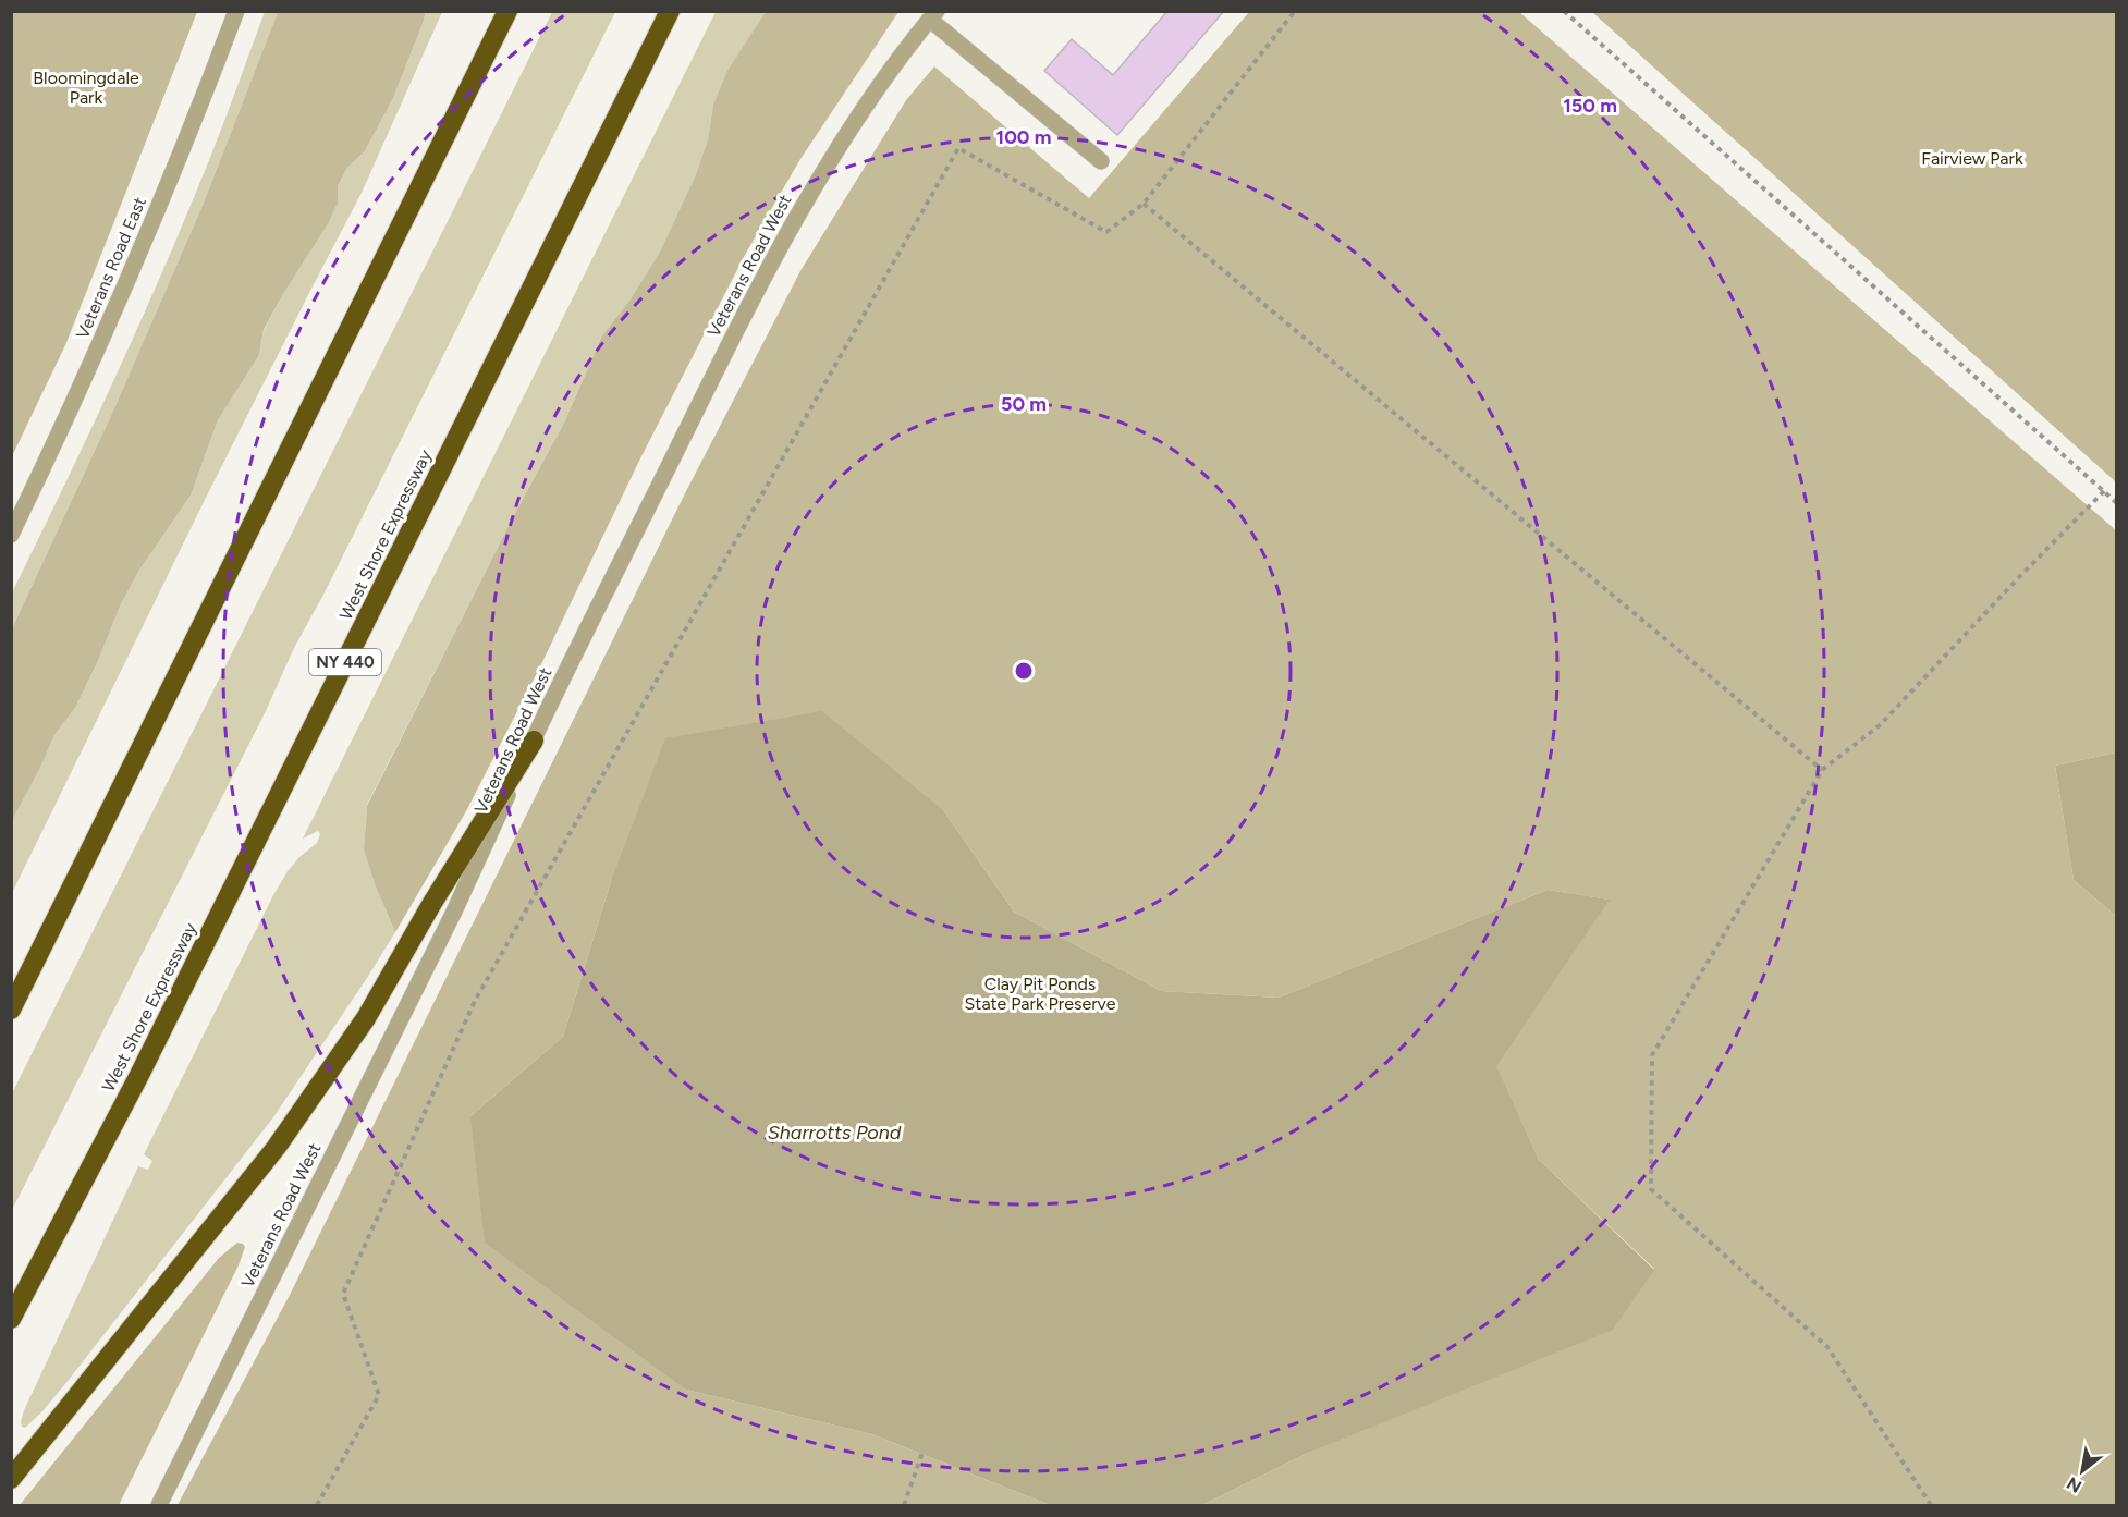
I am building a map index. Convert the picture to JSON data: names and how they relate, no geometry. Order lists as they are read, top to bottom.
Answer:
{
  "streets": {
    "highway": ["West Shore Expressway", "NY 440"],
    "street": ["Veterans Road West", "Veterans Road East"]
  },
  "water": ["Sharrotts Pond"],
  "parks": ["Bloomingdale Park", "Fairview Park", "Clay Pit Ponds State Park Preserve"],
  "north": "bottom left",
  "rings": ["150 m", "100 m", "50 m"]
}
